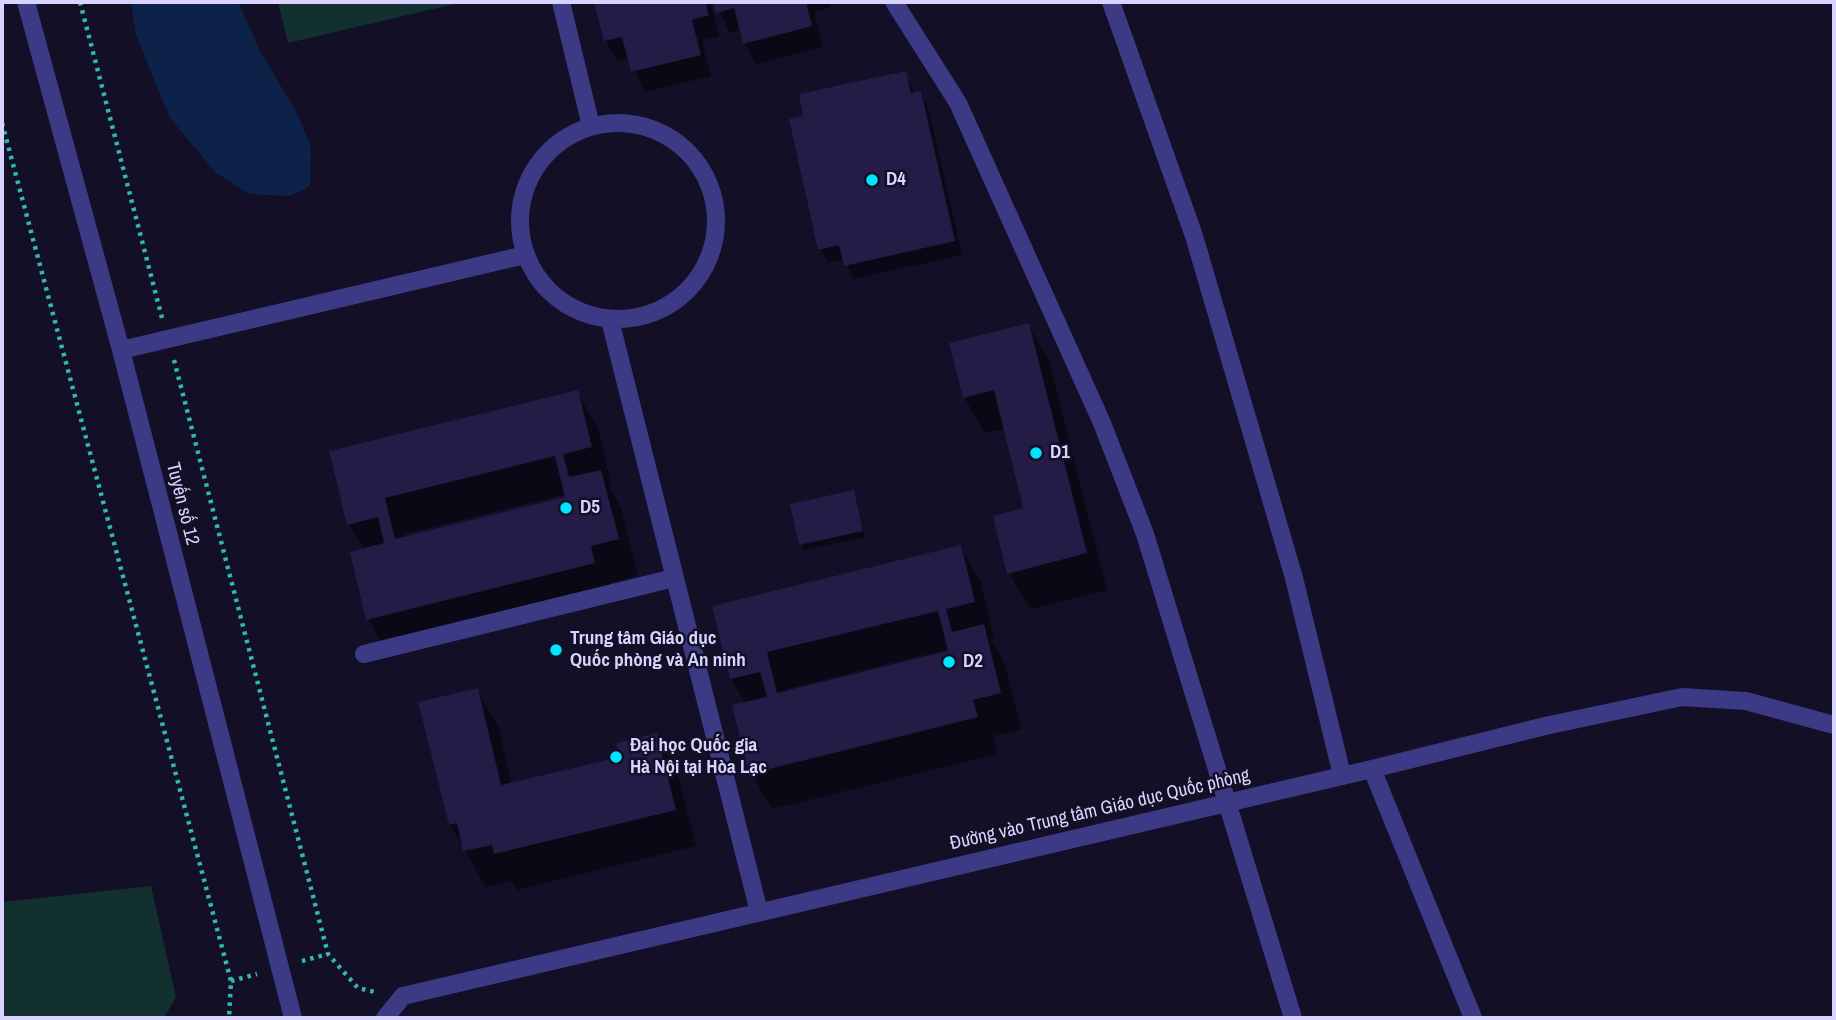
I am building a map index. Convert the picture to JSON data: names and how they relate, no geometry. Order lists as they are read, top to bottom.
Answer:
{
  "streets": {
    "street": ["Tuyến số 12", "Đường vào Trung tâm Giáo dục Quốc phòng"]
  },
  "places": [
    "D4",
    "D1",
    "D5",
    "Trung tâm Giáo dục Quốc phòng và An ninh",
    "D2",
    "Đại học Quốc gia Hà Nội tại Hòa Lạc"
  ]
}
